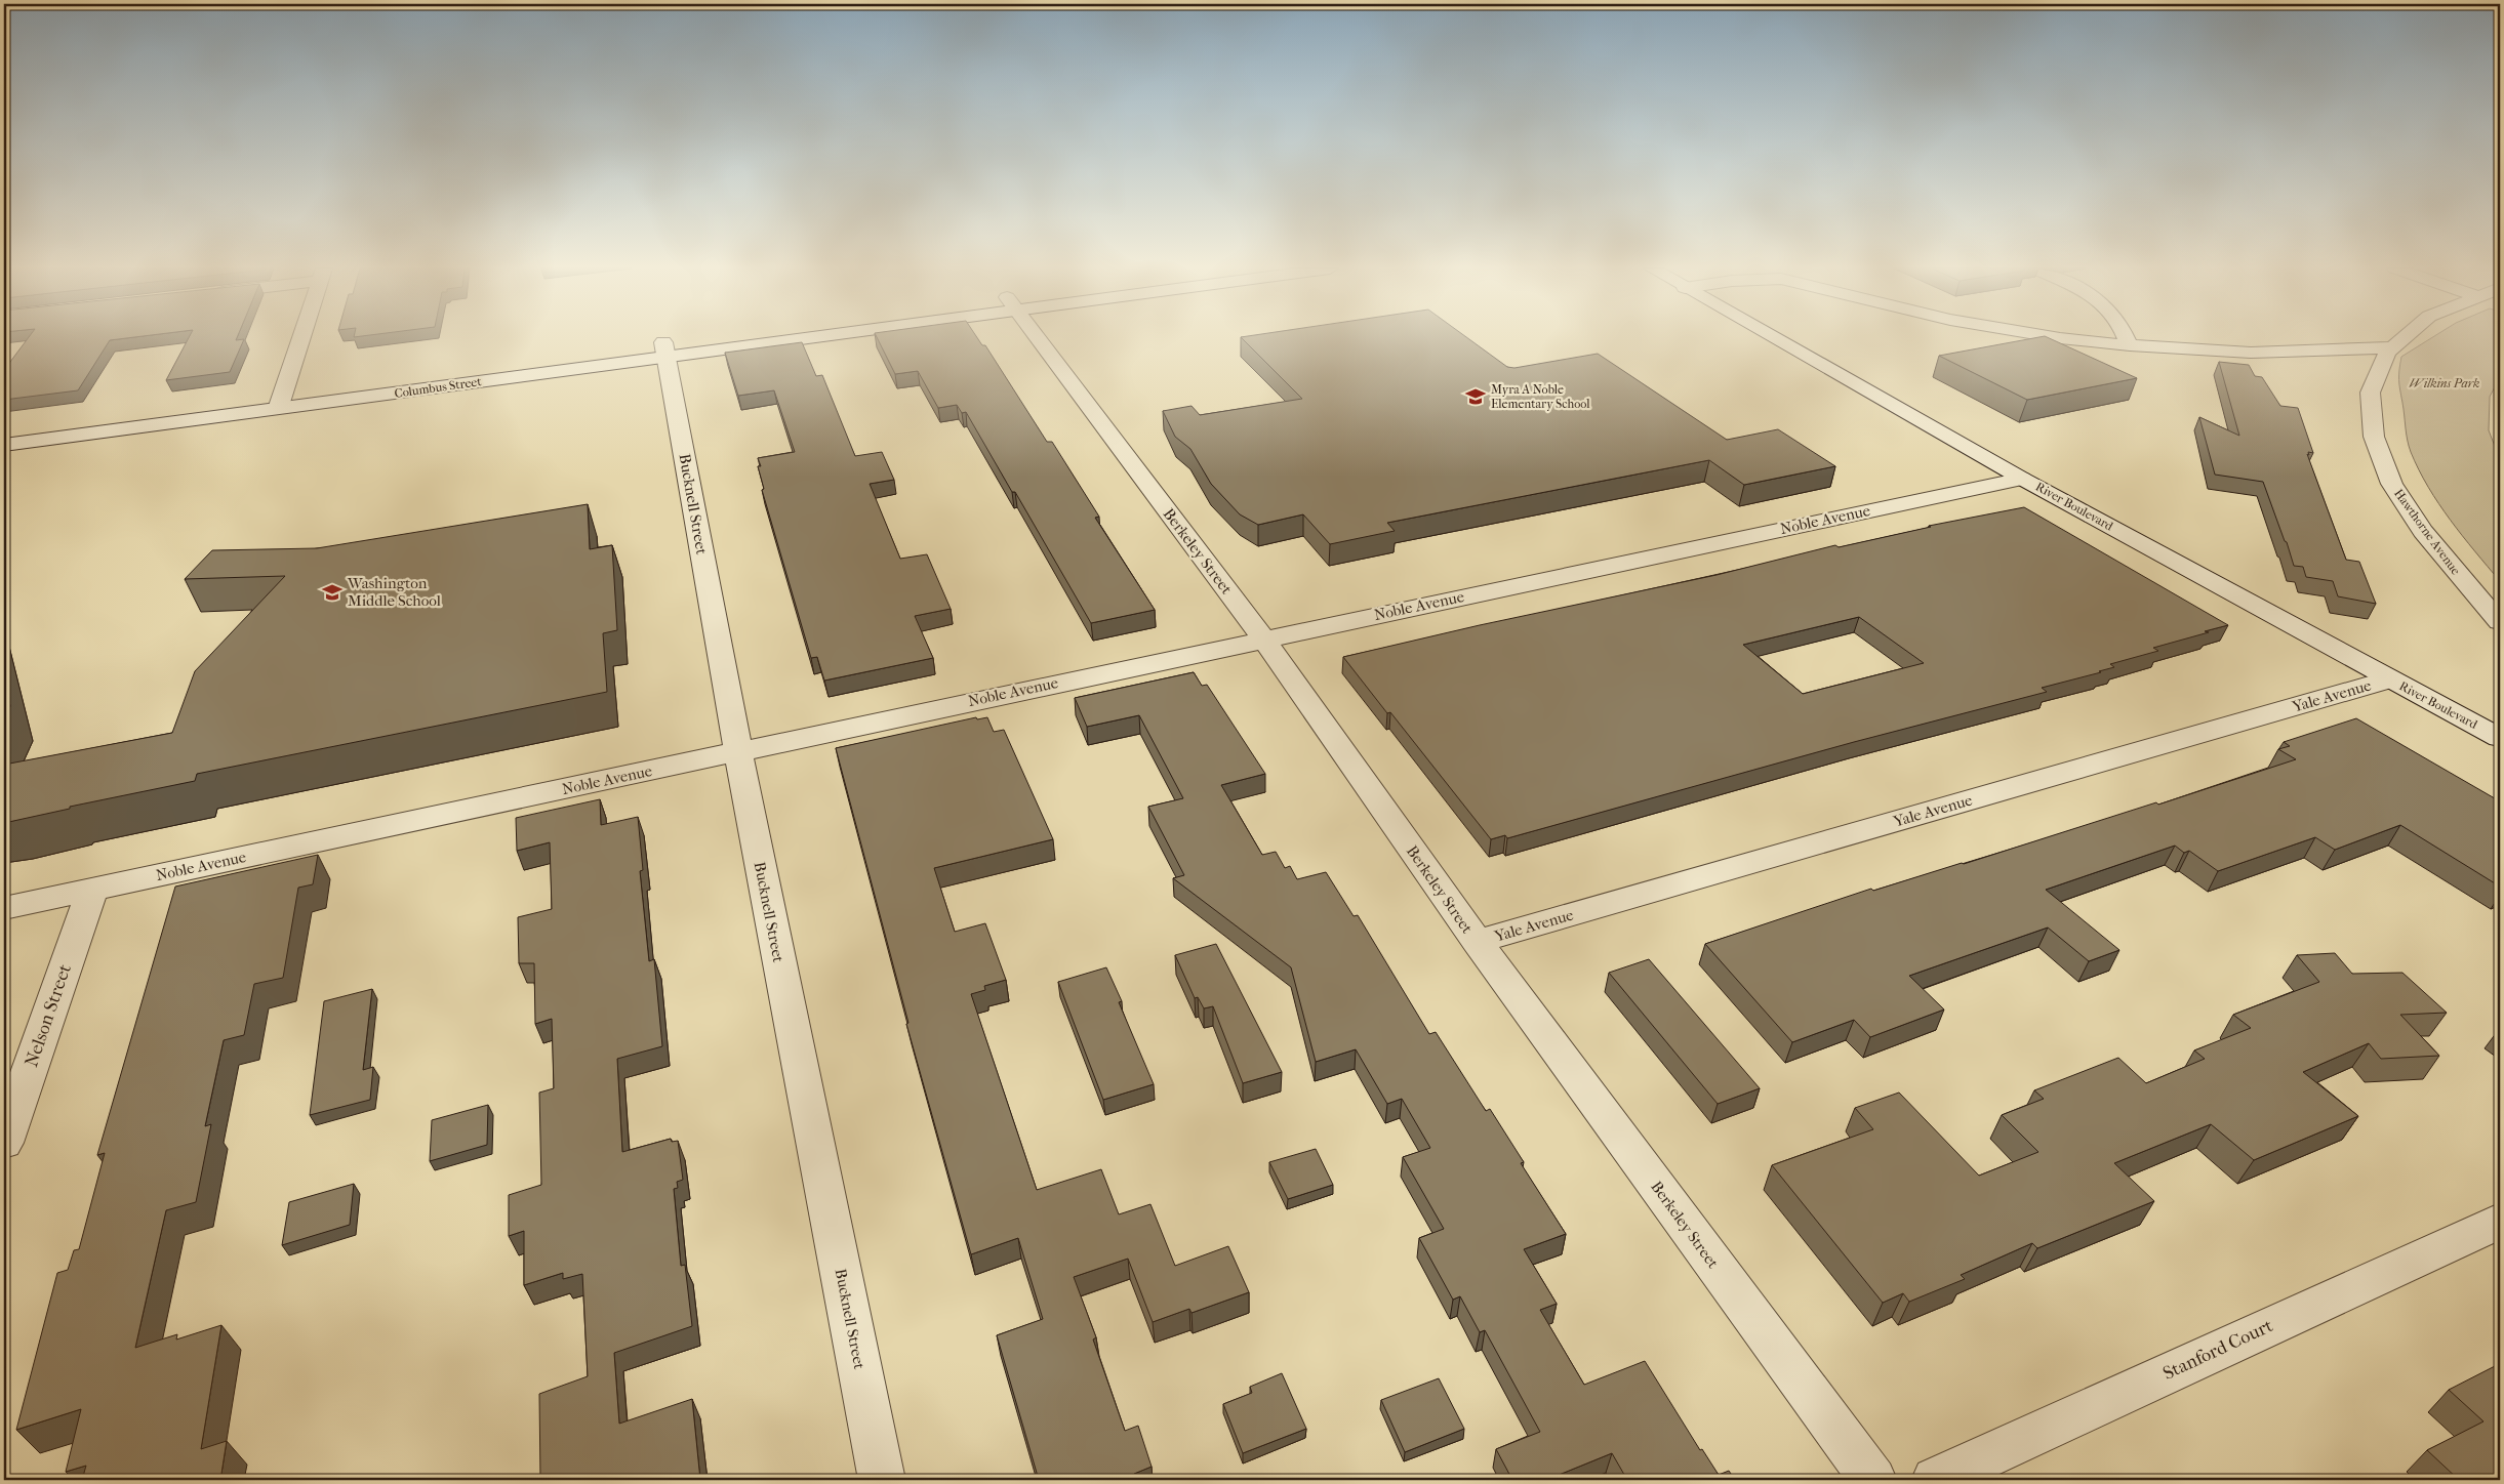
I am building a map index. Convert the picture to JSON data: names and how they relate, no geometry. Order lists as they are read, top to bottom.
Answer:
{
  "streets": {
    "street": [
      "Columbus Street",
      "Bucknell Street",
      "River Boulevard",
      "Noble Avenue",
      "Hawthorne Avenue",
      "Berkeley Street",
      "Yale Avenue",
      "Nelson Street",
      "Stanford Court"
    ]
  },
  "crossings": [
    ["Columbus Street", "Bucknell Street"],
    ["Bucknell Street", "Noble Avenue"],
    ["River Boulevard", "Noble Avenue"],
    ["River Boulevard", "Yale Avenue"],
    ["Noble Avenue", "Berkeley Street"],
    ["Noble Avenue", "Nelson Street"],
    ["Berkeley Street", "Yale Avenue"]
  ],
  "parks": ["Wilkins Park"],
  "places": {
    "school or university": ["Myra A Noble Elementary School", "Washington Middle School"]
  }
}
